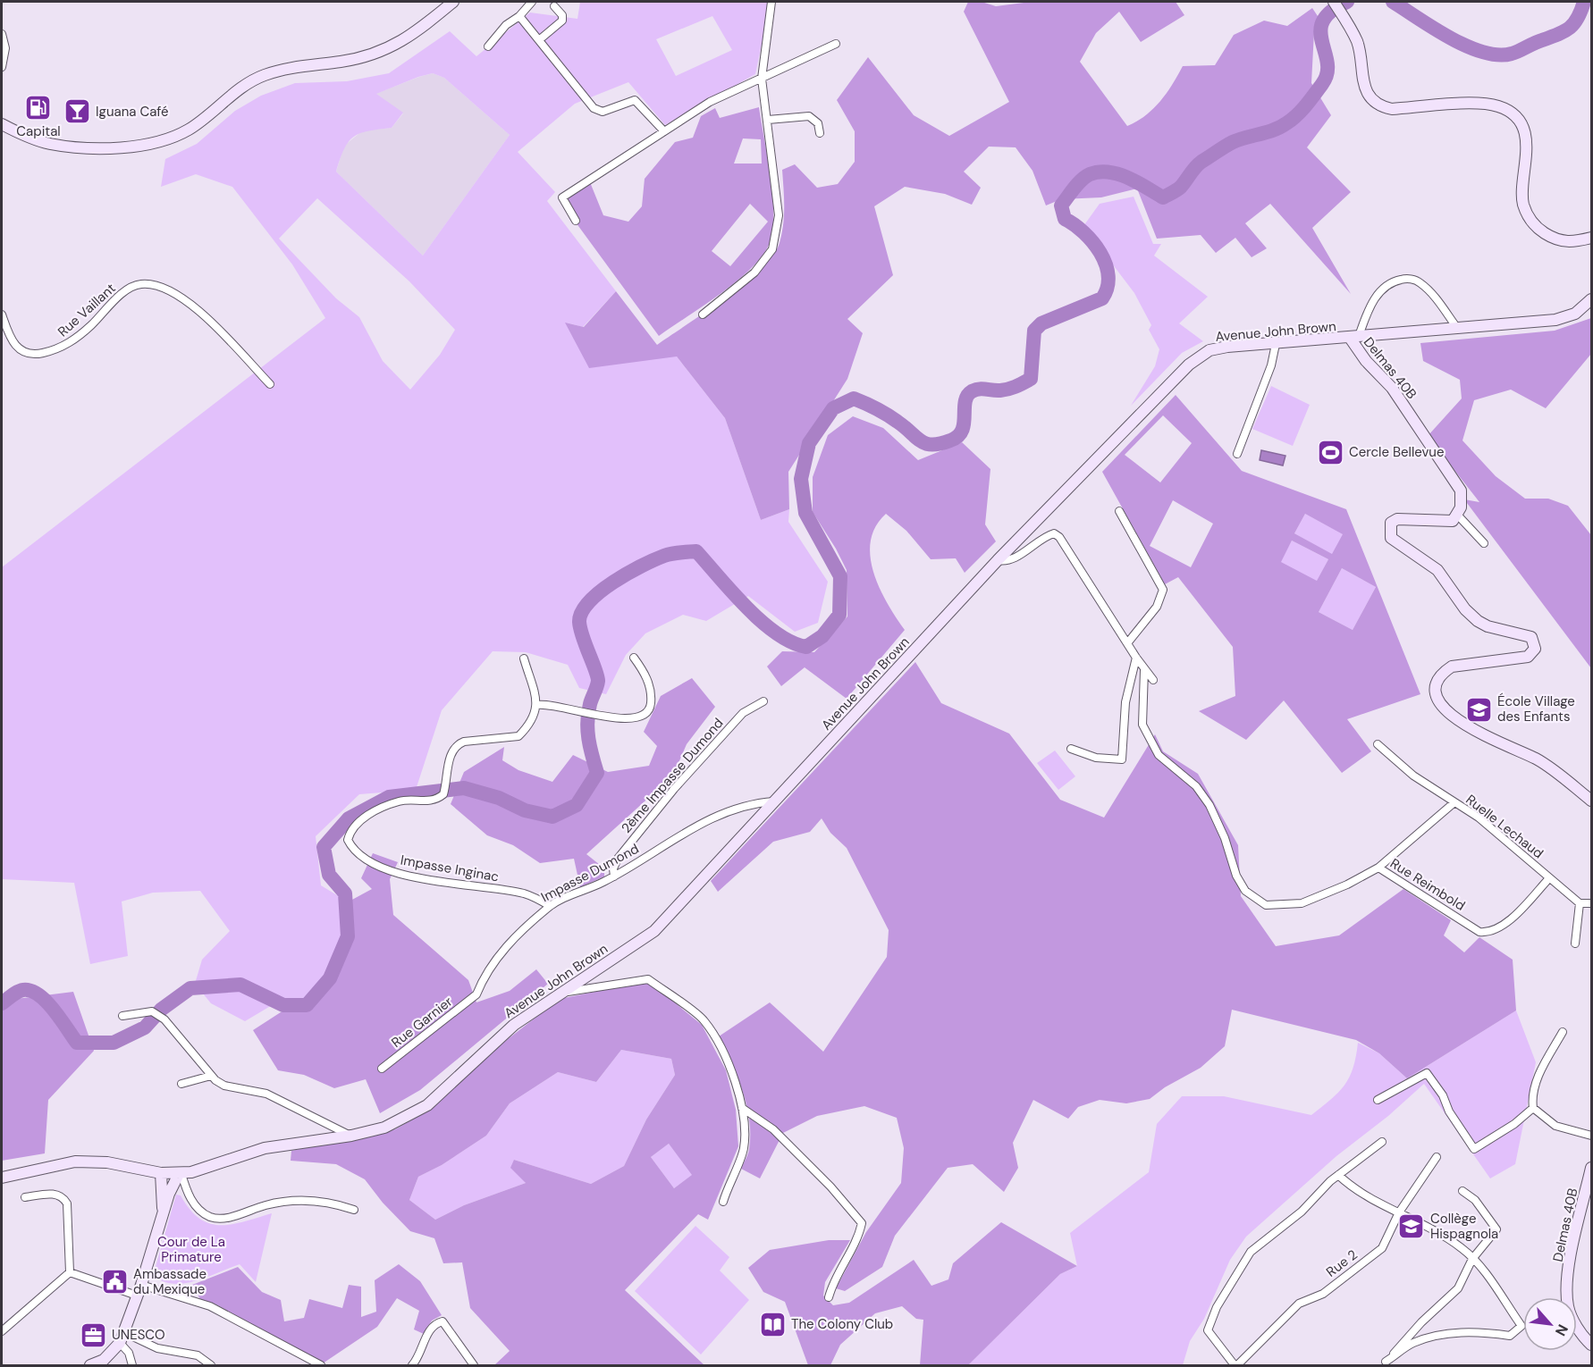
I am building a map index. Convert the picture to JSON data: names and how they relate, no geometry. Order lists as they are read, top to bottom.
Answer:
{
  "streets": {
    "street": [
      "Rue Vaillant",
      "Avenue John Brown",
      "Delmas 40B",
      "2ème Impasse Dumond",
      "Ruelle Lechaud",
      "Impasse Inginac",
      "Impasse Dumond",
      "Rue Reimbold",
      "Rue Garnier",
      "Rue 2"
    ]
  },
  "crossings": [
    ["Avenue John Brown", "Delmas 40B"],
    ["Avenue John Brown", "Impasse Dumond"],
    ["2ème Impasse Dumond", "Impasse Dumond"],
    ["Ruelle Lechaud", "Rue Reimbold"],
    ["Impasse Inginac", "Impasse Dumond"],
    ["Impasse Dumond", "Rue Garnier"]
  ],
  "parks": ["Cour de La Primature"],
  "places": {
    "fuel station": ["Capital"],
    "bar": ["Iguana Café"],
    "sports": ["Cercle Bellevue"],
    "school or university": ["École Village des Enfants", "Collège Hispagnola"],
    "public building": ["Ambassade du Mexique"],
    "library": ["The Colony Club"],
    "office": ["UNESCO"]
  },
  "north": "bottom right"
}
